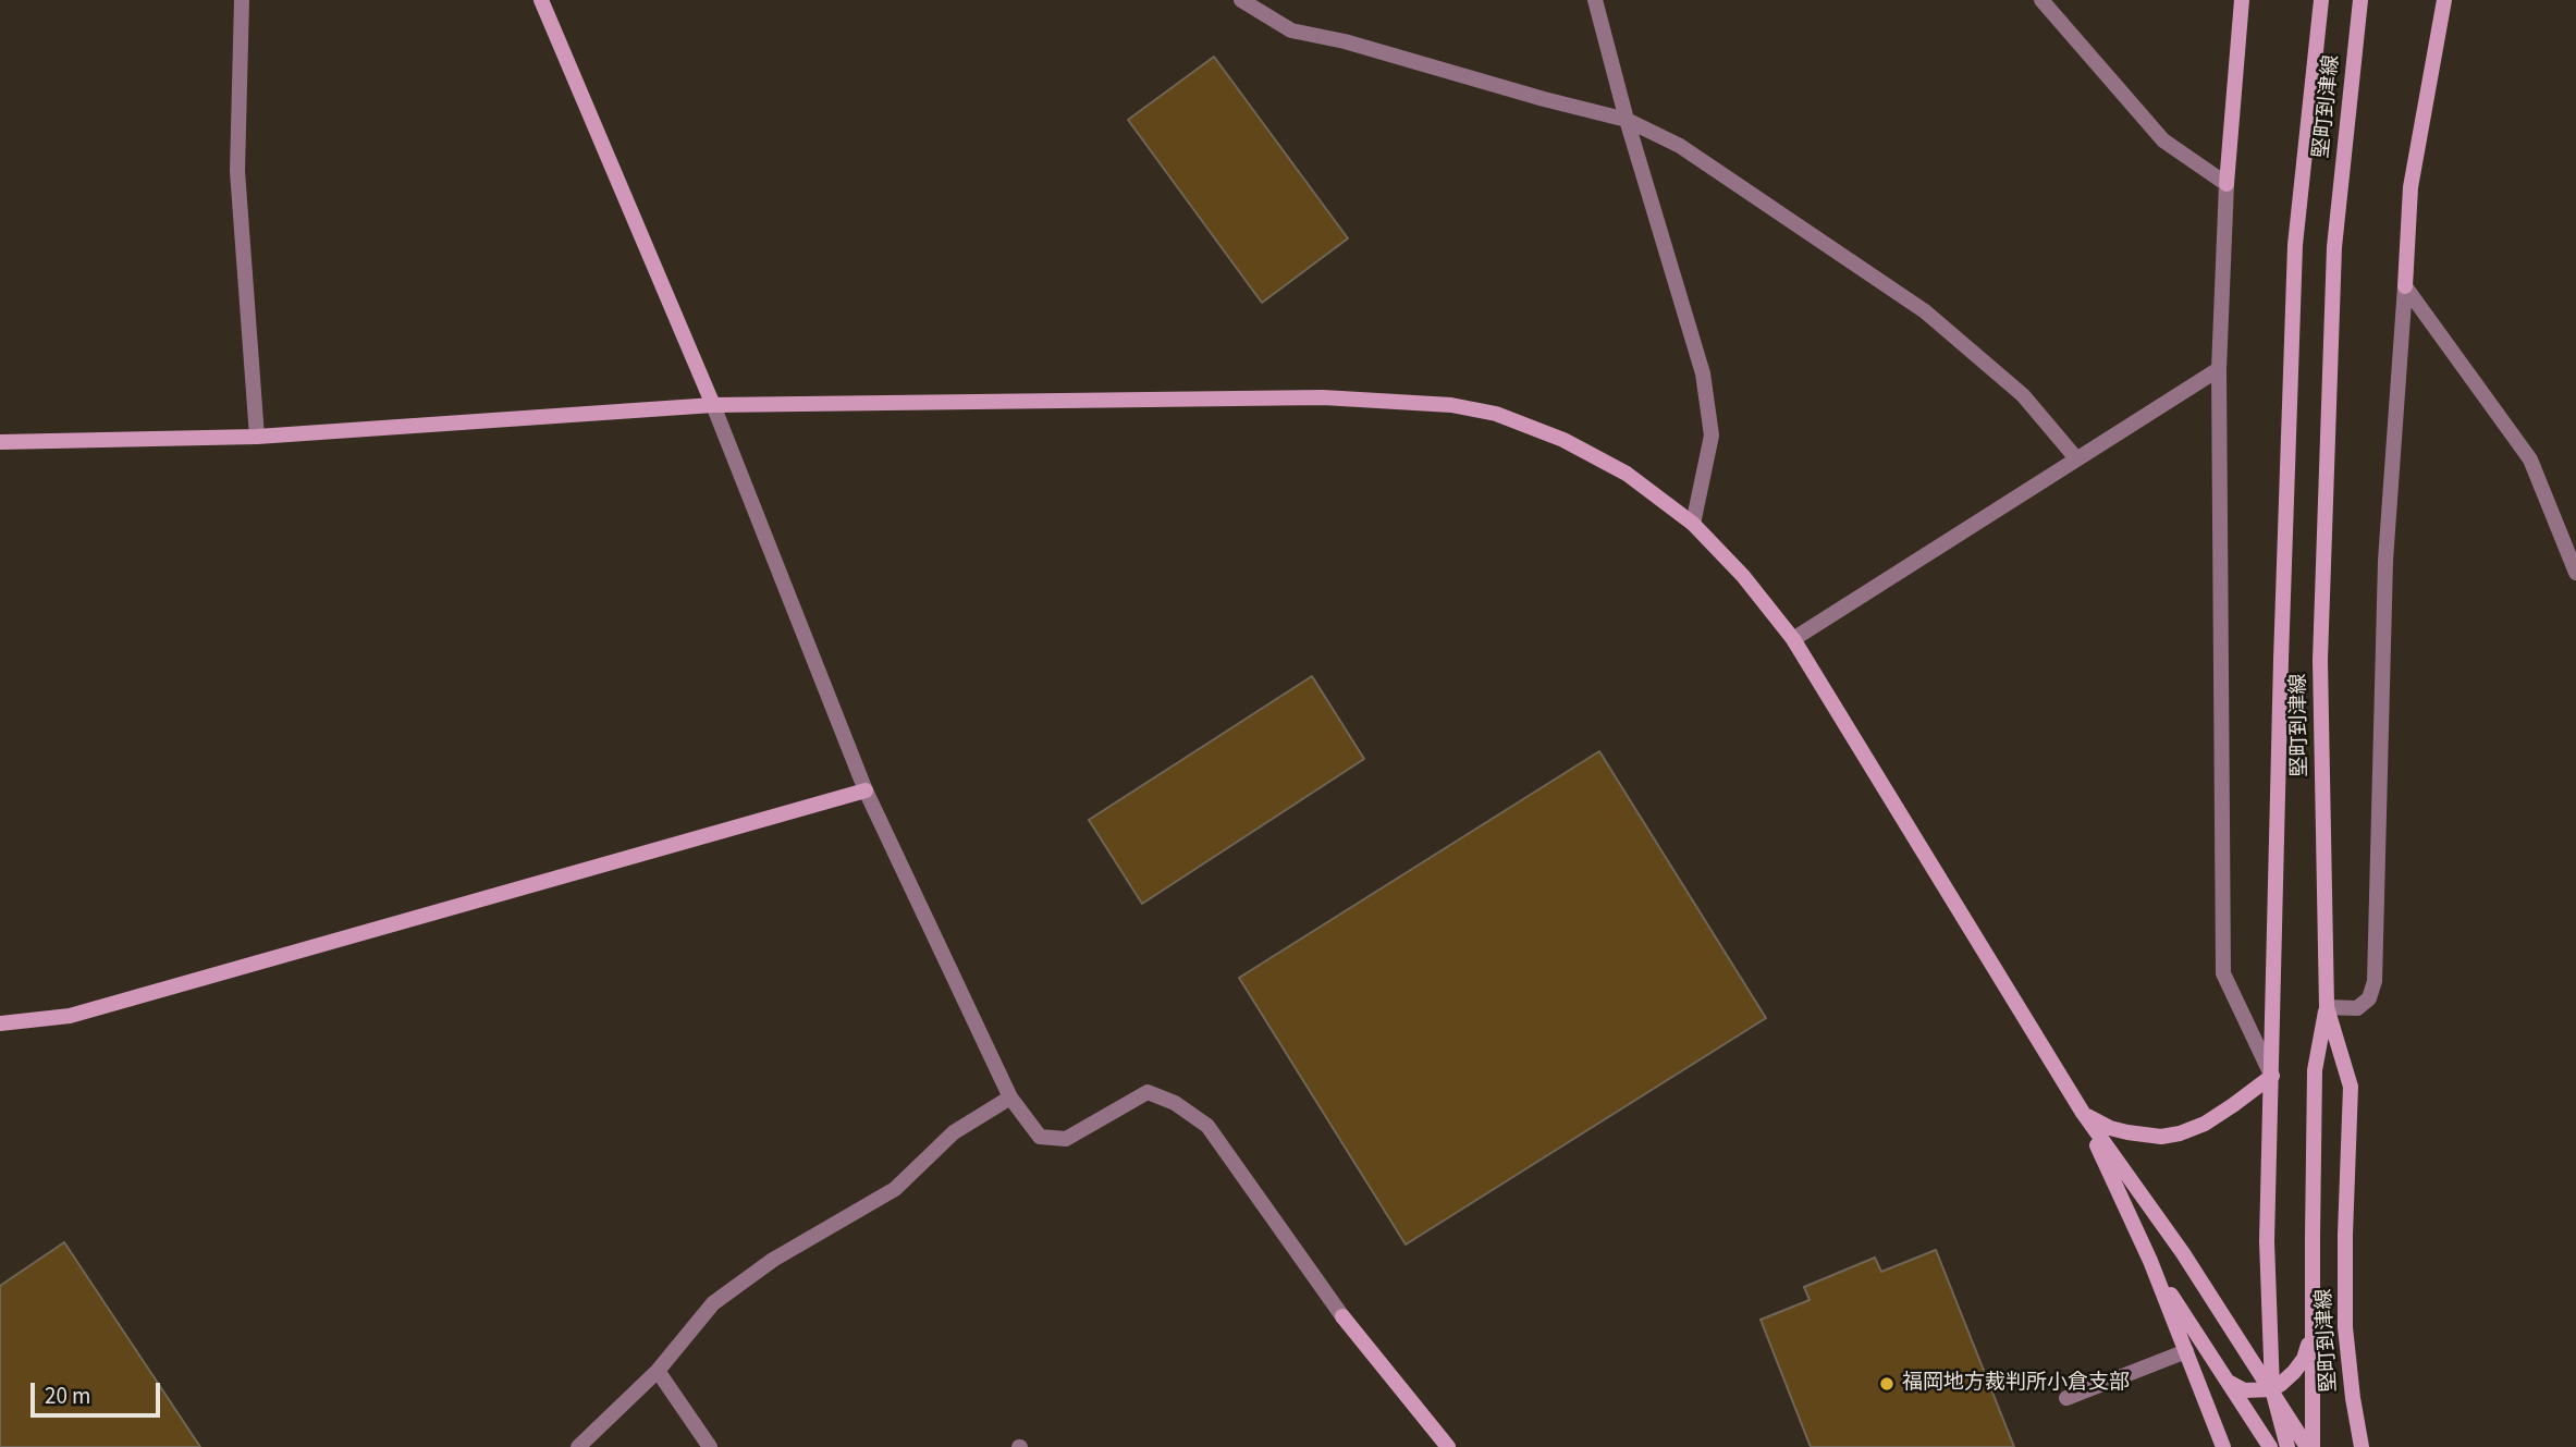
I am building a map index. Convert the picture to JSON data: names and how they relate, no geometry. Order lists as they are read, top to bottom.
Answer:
{
  "streets": {
    "street": ["堅町到津線"]
  },
  "places": ["福岡地方裁判所小倉支部"],
  "scale_bar": "20 m"
}
